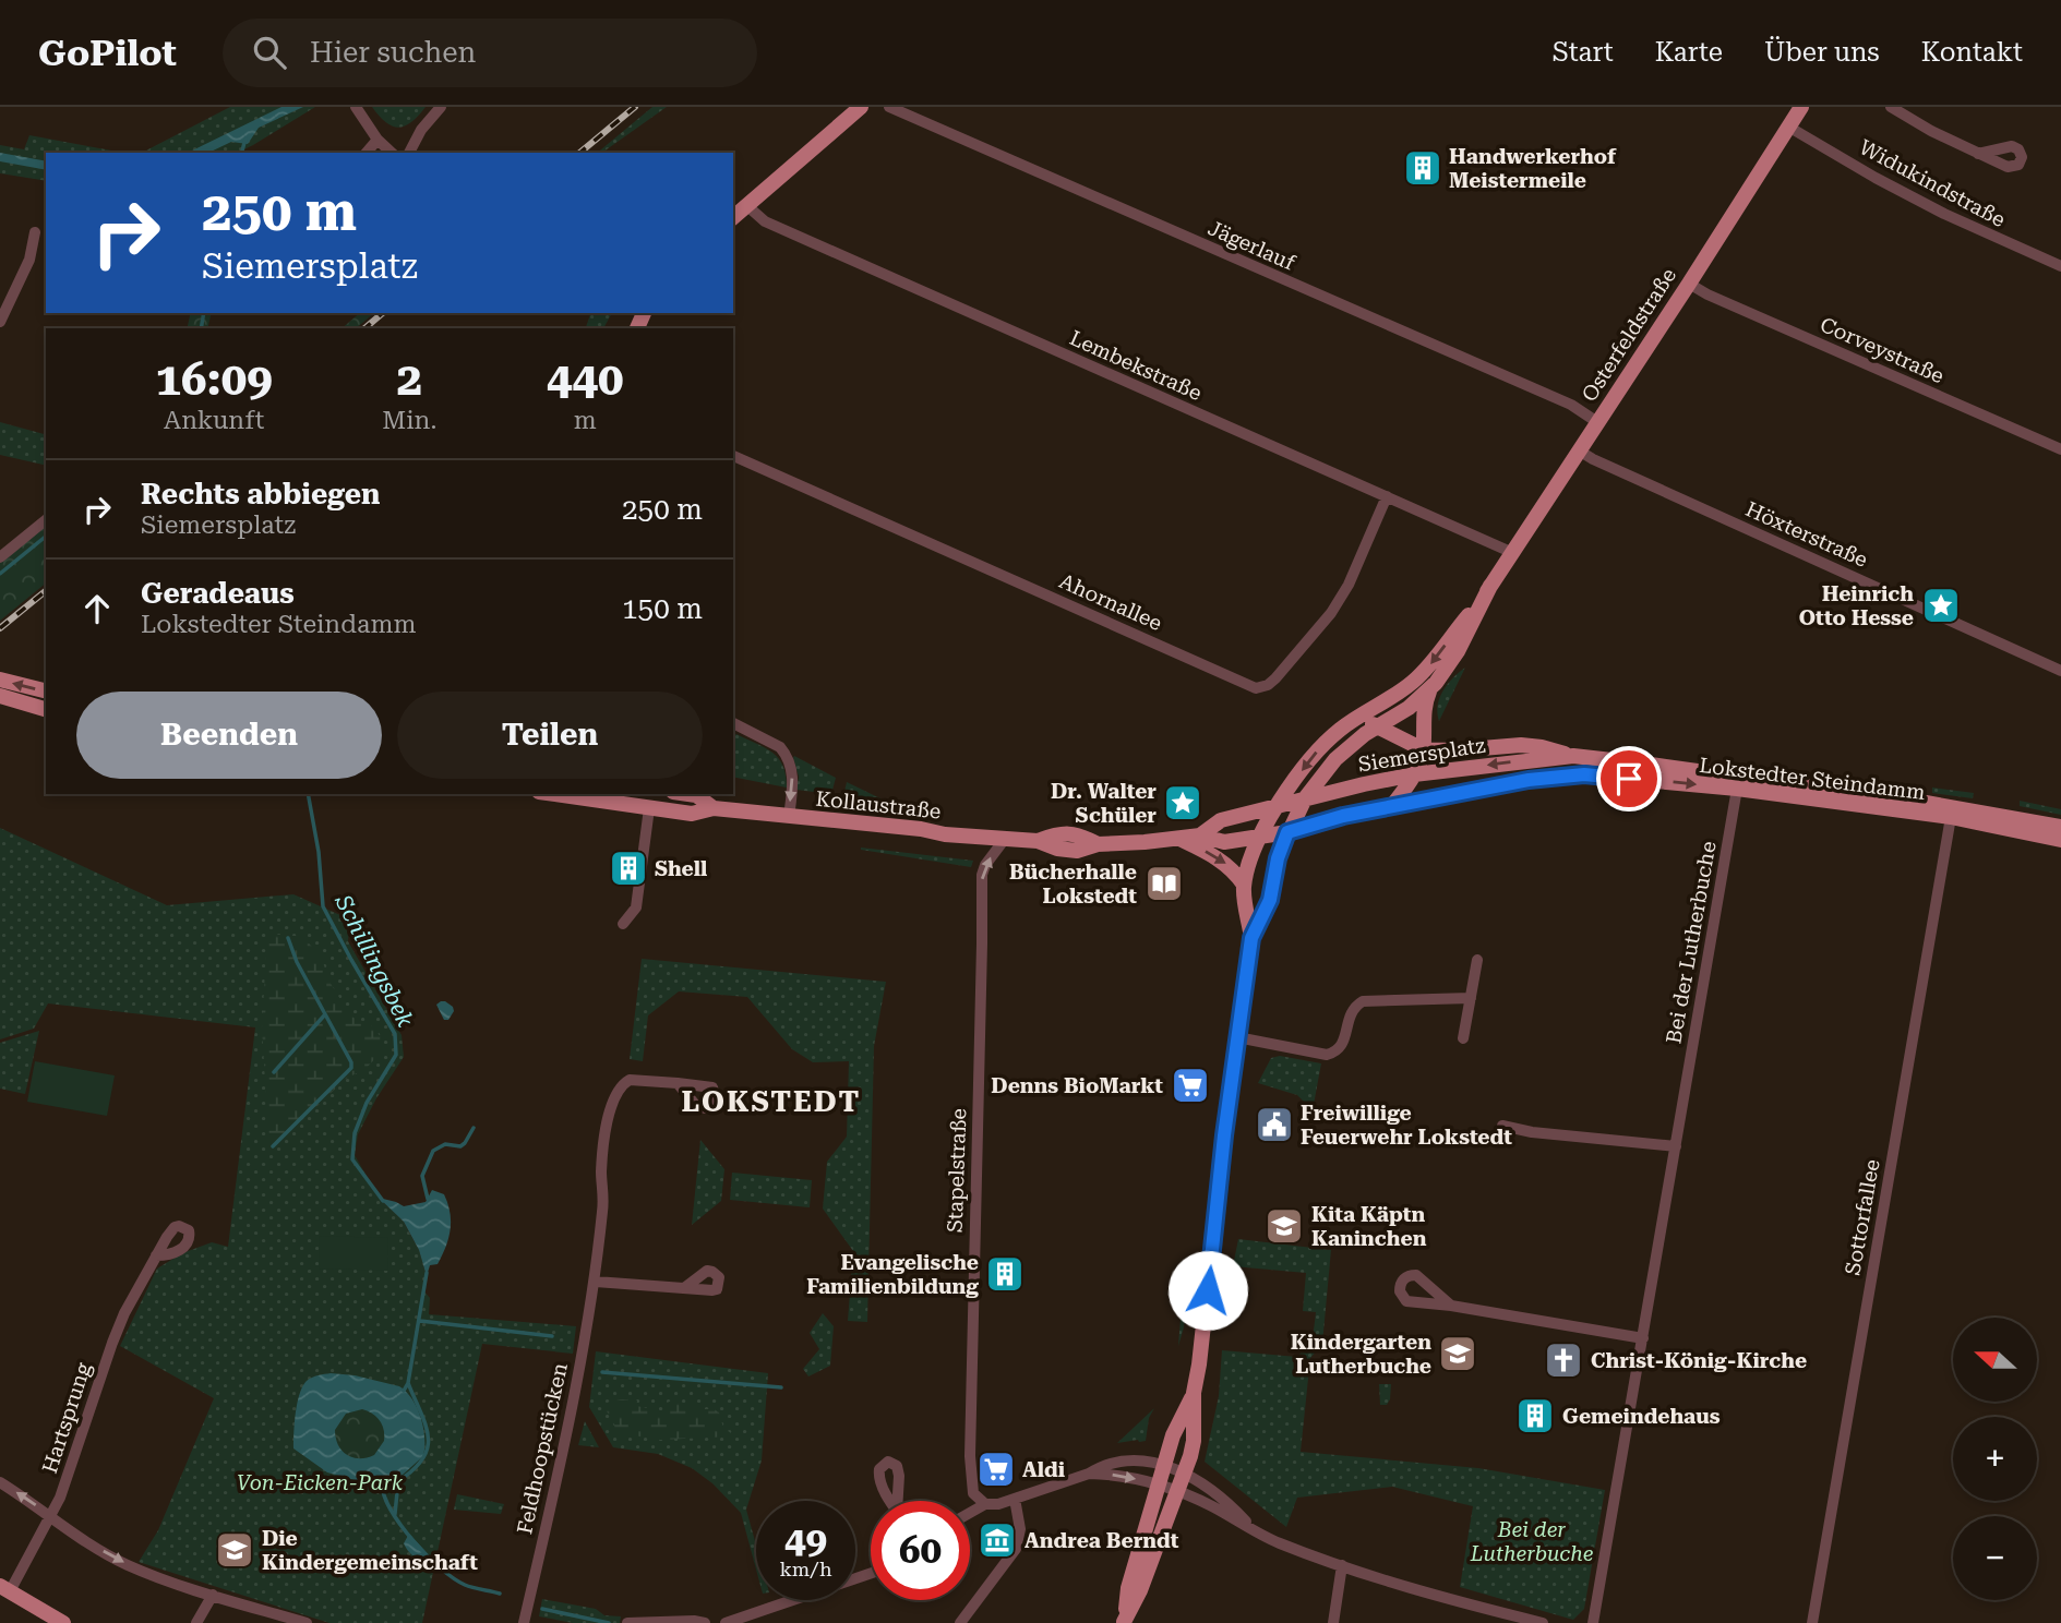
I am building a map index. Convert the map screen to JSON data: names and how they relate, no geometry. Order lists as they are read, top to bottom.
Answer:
{
  "streets": {
    "main road": [
      "Osterfeldstraße",
      "Siemersplatz",
      "Lokstedter Steindamm",
      "Kollaustraße"
    ],
    "street": [
      "Widukindstraße",
      "Jägerlauf",
      "Corveystraße",
      "Lembekstraße",
      "Höxterstraße",
      "Ahornallee",
      "Bei der Lutherbuche",
      "Stapelstraße",
      "Sottorfallee",
      "Hartsprung",
      "Feldhoopstücken"
    ]
  },
  "crossings": [
    ["Widukindstraße", "Osterfeldstraße"],
    ["Jägerlauf", "Osterfeldstraße"],
    ["Osterfeldstraße", "Corveystraße"],
    ["Osterfeldstraße", "Lembekstraße"],
    ["Osterfeldstraße", "Höxterstraße"],
    ["Osterfeldstraße", "Siemersplatz"],
    ["Osterfeldstraße", "Kollaustraße"],
    ["Lembekstraße", "Ahornallee"],
    ["Siemersplatz", "Lokstedter Steindamm"],
    ["Siemersplatz", "Kollaustraße"],
    ["Lokstedter Steindamm", "Bei der Lutherbuche"],
    ["Lokstedter Steindamm", "Sottorfallee"],
    ["Kollaustraße", "Stapelstraße"]
  ],
  "one_way": ["Stapelstraße"],
  "districts": ["LOKSTEDT"],
  "water": ["Schillingsbek"],
  "parks": ["Von-Eicken-Park", "Bei der Lutherbuche"],
  "places": {
    "building": [
      "Handwerkerhof Meistermeile",
      "Shell",
      "Evangelische Familienbildung",
      "Gemeindehaus"
    ],
    "place": ["Heinrich Otto Hesse", "Dr. Walter Schüler"],
    "library": ["Bücherhalle Lokstedt"],
    "supermarket": ["Denns BioMarkt", "Aldi"],
    "public building": ["Freiwillige Feuerwehr Lokstedt"],
    "school or university": ["Kita Käptn Kaninchen", "Kindergarten Lutherbuche", "Die Kindergemeinschaft"],
    "church": ["Christ-König-Kirche"],
    "museum": ["Andrea Berndt"]
  },
  "north": "left",
  "page": {
    "header": "GoPilot",
    "search": "Hier suchen",
    "nav": [
      "Start",
      "Karte",
      "Über uns",
      "Kontakt"
    ],
    "turn": ["250 m", "Siemersplatz"],
    "eta": [
      "16:09",
      "Ankunft",
      "2",
      "Min.",
      "440",
      "m"
    ],
    "list": [
      {
        "name": "Rechts abbiegen",
        "note": "Siemersplatz",
        "value": "250 m"
      },
      {
        "name": "Geradeaus",
        "note": "Lokstedter Steindamm",
        "value": "150 m"
      }
    ],
    "buttons": ["Beenden", "Teilen"],
    "map_buttons": ["+", "−"],
    "speed": "49 km/h",
    "limit": "60"
  }
}
